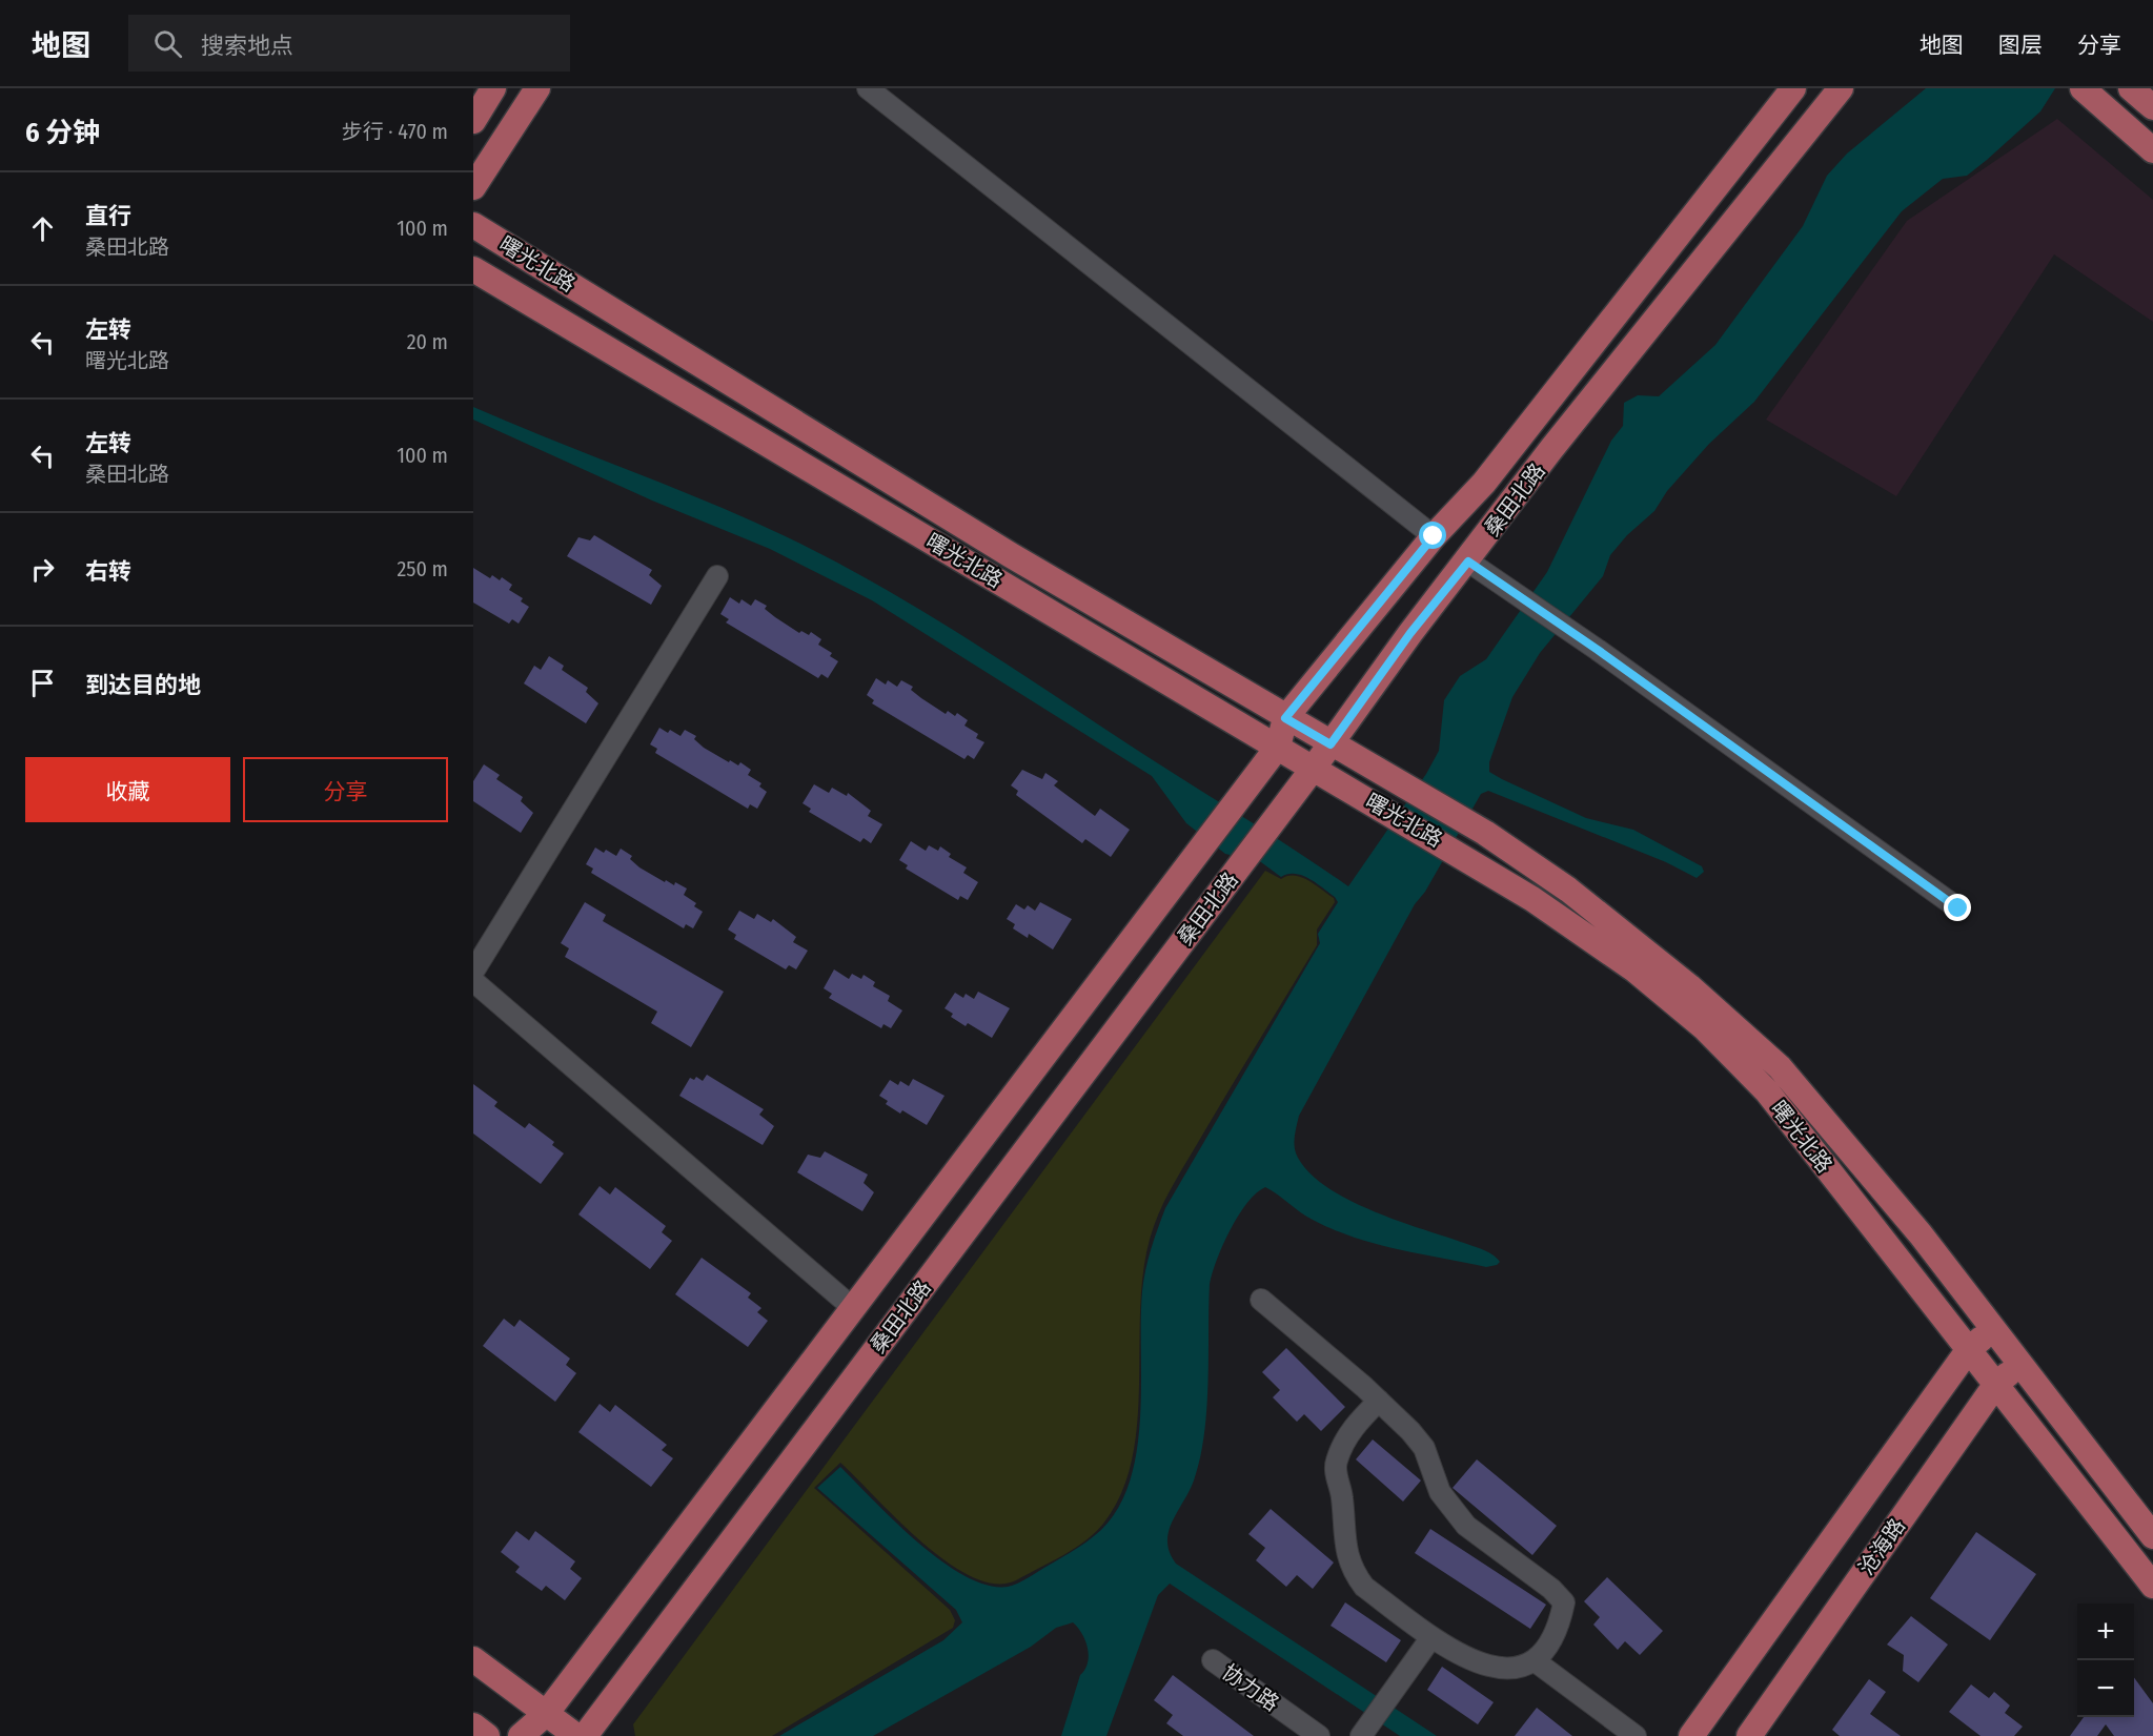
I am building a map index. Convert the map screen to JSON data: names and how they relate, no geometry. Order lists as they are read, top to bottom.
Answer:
{
  "streets": {
    "main road": ["曙光北路", "桑田北路", "沧海路"],
    "street": ["协力路"]
  },
  "crossings": [
    ["曙光北路", "桑田北路"],
    ["曙光北路", "沧海路"]
  ],
  "page": {
    "header": "地图",
    "search": "搜索地点",
    "nav": ["地图", "图层", "分享"],
    "heading": ["6 分钟", "步行 · 470 m"],
    "list": [
      ["直行", "桑田北路", "100 m"],
      ["左转", "曙光北路", "20 m"],
      ["左转", "桑田北路", "100 m"],
      ["右转", "250 m"],
      "到达目的地"
    ],
    "buttons": ["收藏", "分享"],
    "map_buttons": ["+", "−"]
  }
}
